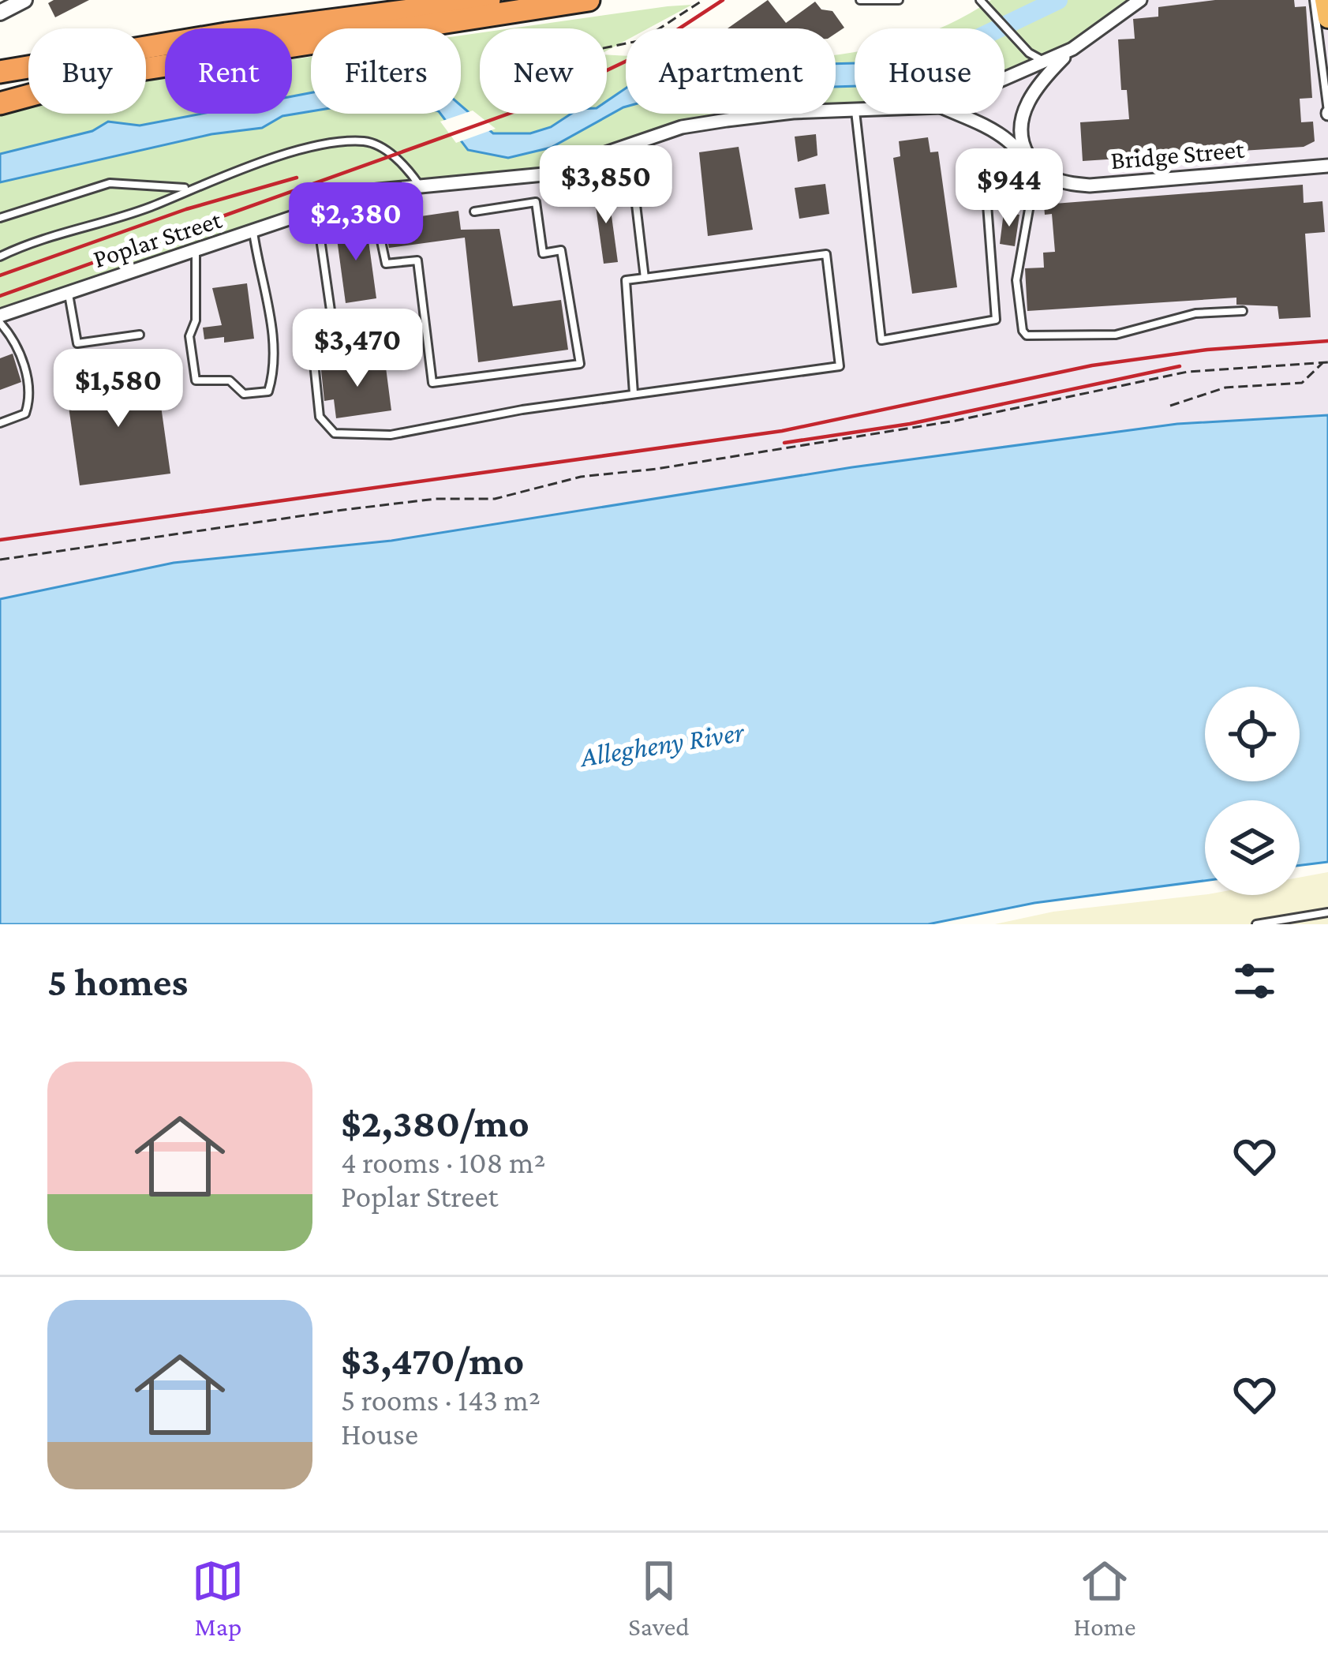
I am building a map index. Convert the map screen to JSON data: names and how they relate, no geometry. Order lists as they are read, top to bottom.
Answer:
{
  "streets": {
    "street": ["Bridge Street", "Poplar Street"]
  },
  "water": ["Allegheny River"],
  "page": {
    "chip": [
      "Buy",
      "Rent",
      "Filters",
      "New",
      "Apartment",
      "House"
    ],
    "price": [
      "$3,850",
      "$944",
      "$2,380",
      "$3,470",
      "$1,580"
    ],
    "heading": "5 homes",
    "list": [
      {
        "name": "$2,380/mo",
        "note": "4 rooms · 108 m² · Poplar Street"
      },
      {
        "name": "$3,470/mo",
        "note": "5 rooms · 143 m² · House"
      }
    ],
    "tabs": ["Map", "Saved", "Home"]
  }
}
